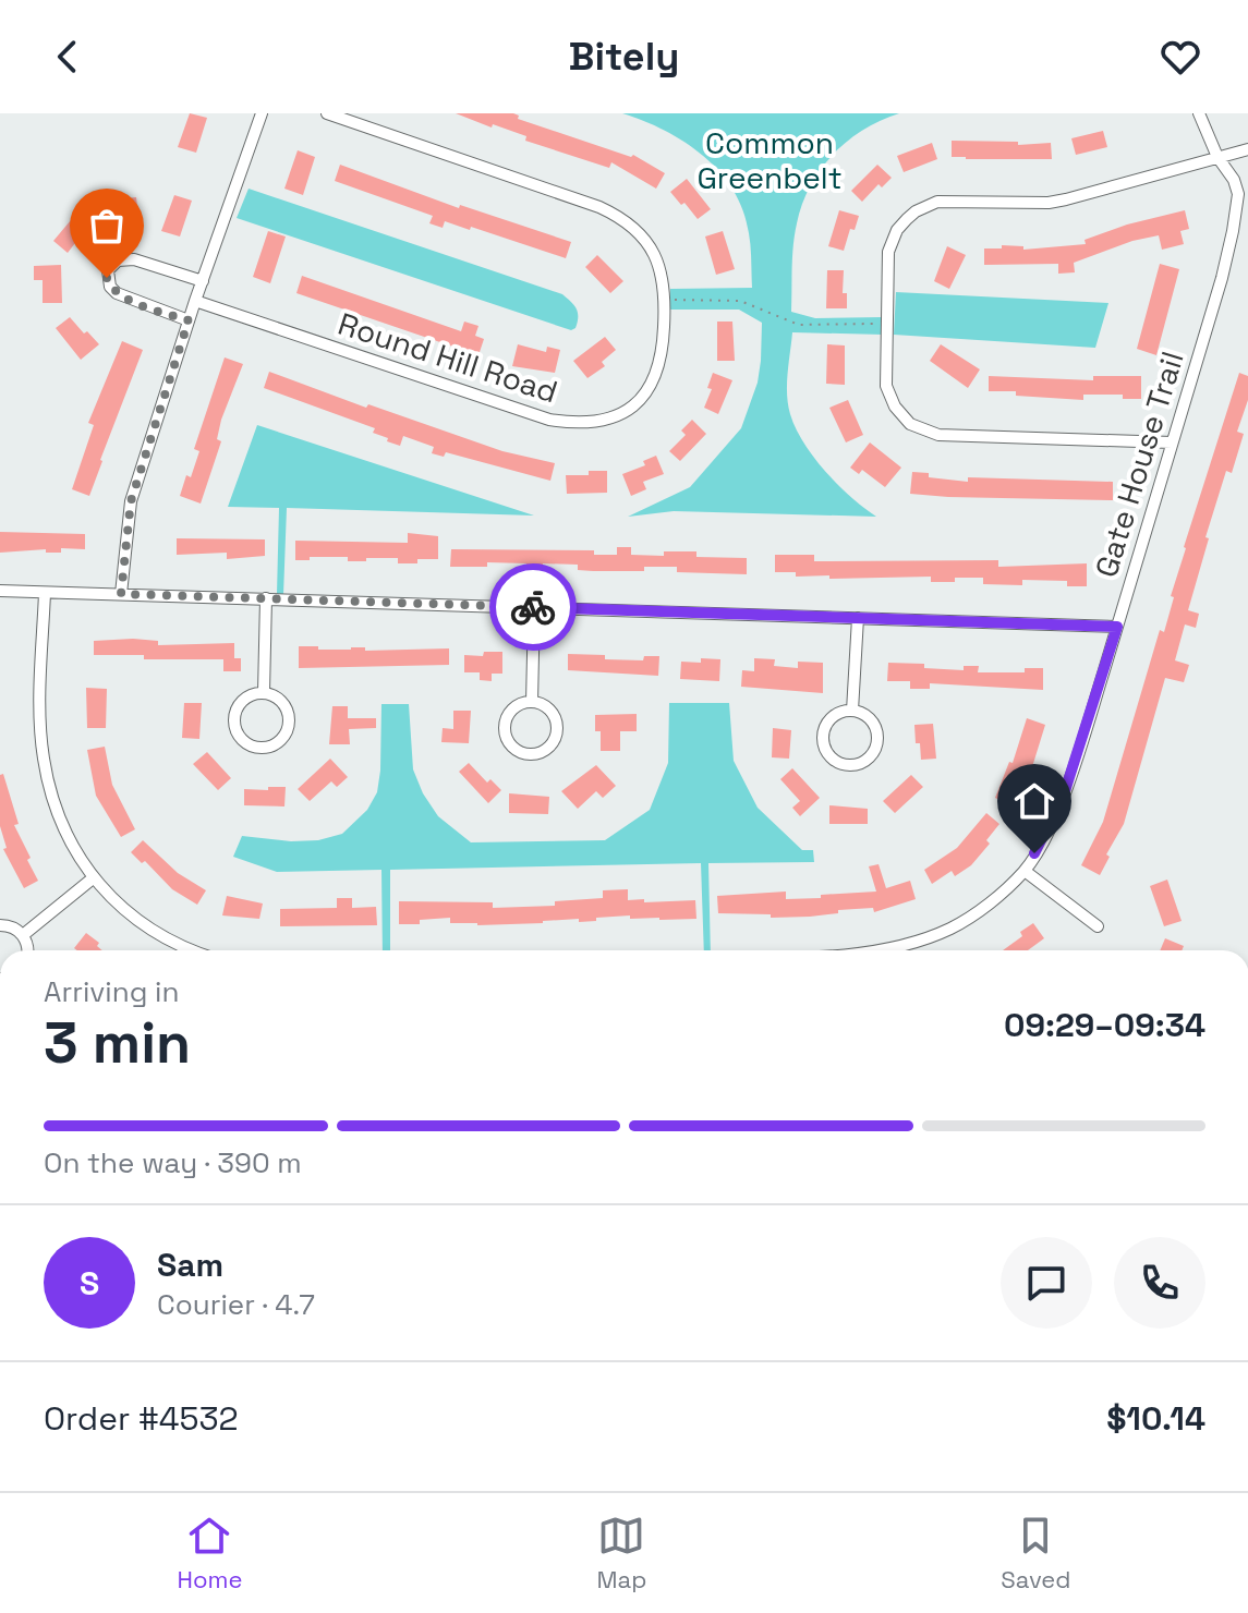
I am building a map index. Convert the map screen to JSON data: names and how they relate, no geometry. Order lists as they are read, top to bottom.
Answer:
{
  "streets": {
    "street": ["Round Hill Road", "Gate House Trail"]
  },
  "parks": ["Common Greenbelt"],
  "page": {
    "header": "Bitely",
    "heading": ["3 min", "Arriving in", "09:29–09:34"],
    "panel": [
      "Sam",
      "Courier · 4.7",
      "Order #4532",
      "$10.14"
    ],
    "bar": "On the way · 390 m",
    "round": "S",
    "tabs": ["Home", "Map", "Saved"]
  }
}
